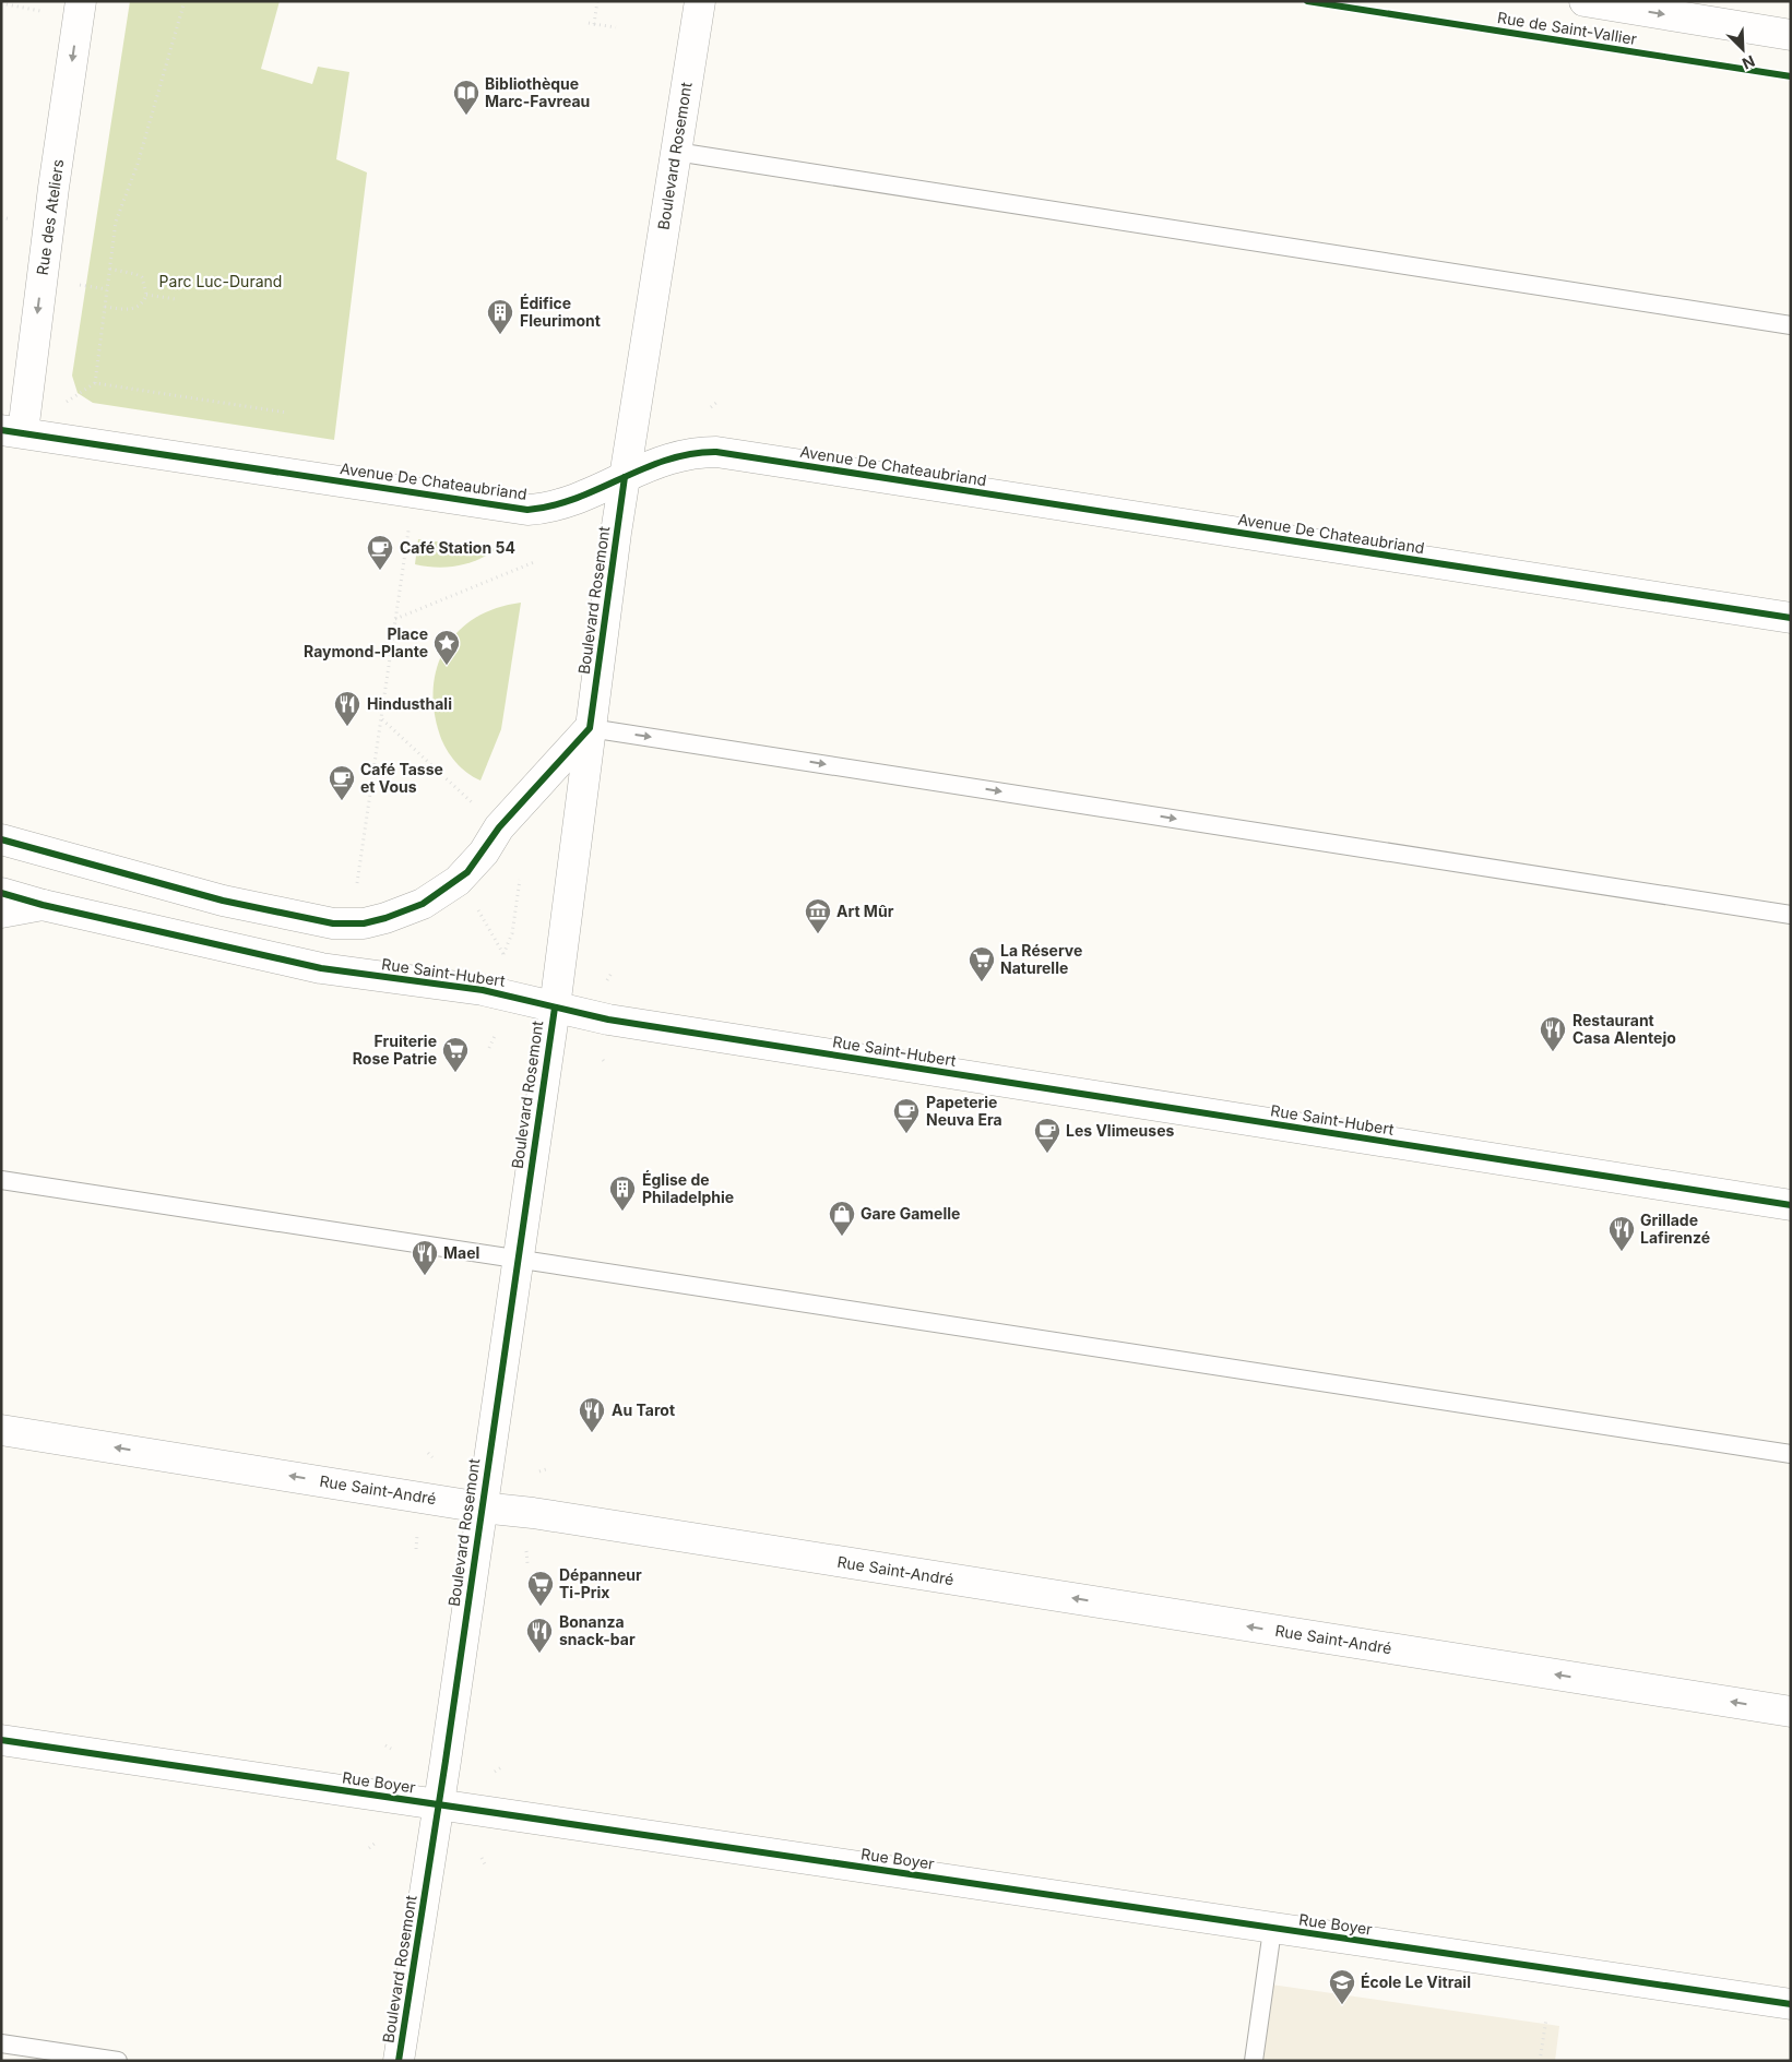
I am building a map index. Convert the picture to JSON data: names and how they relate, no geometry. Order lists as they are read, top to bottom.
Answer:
{
  "streets": {
    "street": [
      "Rue de Saint-Vallier",
      "Boulevard Rosemont",
      "Rue des Ateliers",
      "Avenue De Chateaubriand",
      "Rue Saint-Hubert",
      "Rue Saint-André",
      "Rue Boyer"
    ]
  },
  "crossings": [
    ["Boulevard Rosemont", "Avenue De Chateaubriand"],
    ["Boulevard Rosemont", "Rue Saint-Hubert"],
    ["Boulevard Rosemont", "Rue Saint-André"],
    ["Boulevard Rosemont", "Rue Boyer"],
    ["Rue des Ateliers", "Avenue De Chateaubriand"]
  ],
  "one_way": ["Rue de Saint-Vallier", "Rue des Ateliers", "Rue Saint-André"],
  "parks": ["Parc Luc-Durand"],
  "places": {
    "library": ["Bibliothèque Marc-Favreau"],
    "building": ["Édifice Fleurimont", "Église de Philadelphie"],
    "cafe": [
      "Café Station 54",
      "Café Tasse et Vous",
      "Papeterie Neuva Era",
      "Les Vlimeuses"
    ],
    "place": ["Place Raymond-Plante"],
    "restaurant": [
      "Hindusthali",
      "Restaurant Casa Alentejo",
      "Grillade Lafirenzé",
      "Mael",
      "Au Tarot",
      "Bonanza snack-bar"
    ],
    "museum": ["Art Mûr"],
    "supermarket": ["La Réserve Naturelle", "Fruiterie Rose Patrie", "Dépanneur Ti-Prix"],
    "shop": ["Gare Gamelle"],
    "school or university": ["École Le Vitrail"]
  },
  "north": "bottom right"
}
